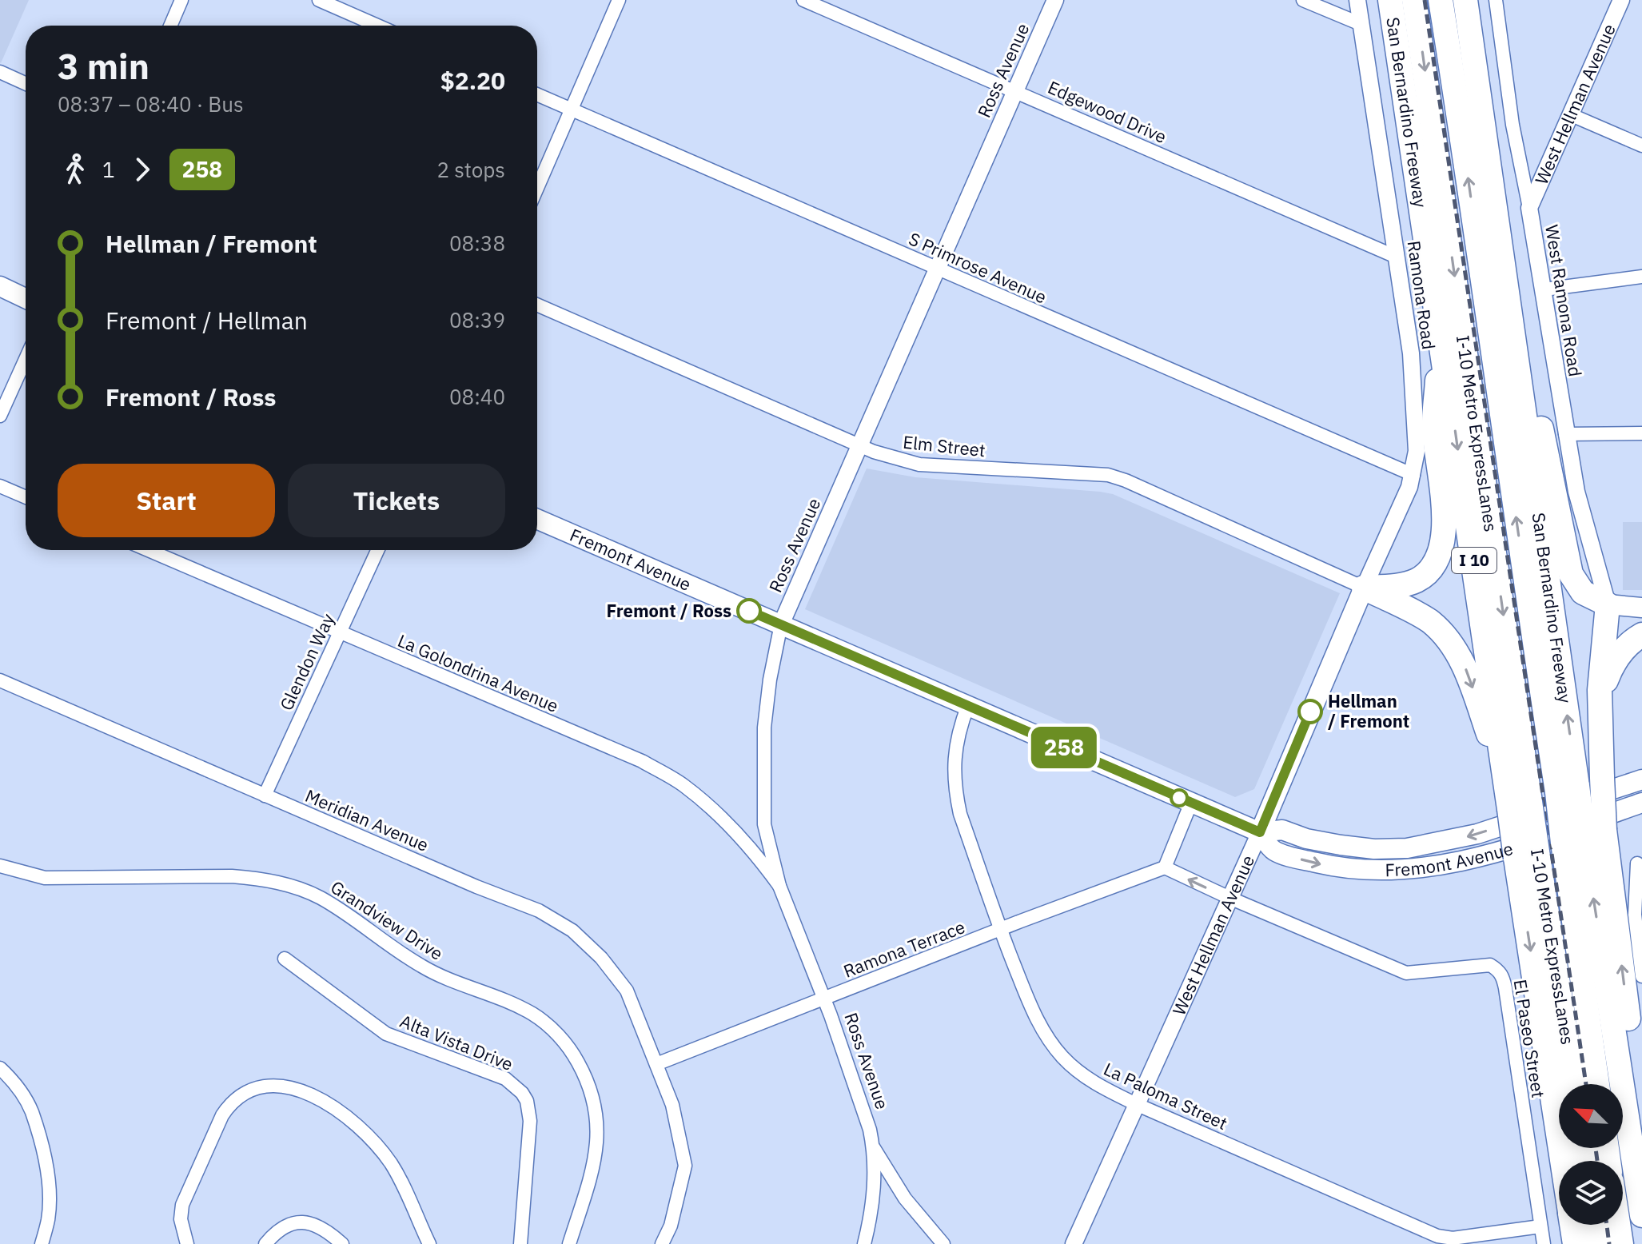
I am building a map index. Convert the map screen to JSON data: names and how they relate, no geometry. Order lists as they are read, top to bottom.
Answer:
{
  "streets": {
    "highway": ["San Bernardino Freeway", "I-10 Metro ExpressLanes", "I 10"],
    "main road": ["West Hellman Avenue", "Fremont Avenue"],
    "street": [
      "Ross Avenue",
      "Edgewood Drive",
      "S Primrose Avenue",
      "Ramona Road",
      "West Ramona Road",
      "Elm Street",
      "Glendon Way",
      "La Golondrina Avenue",
      "Meridian Avenue",
      "Grandview Drive",
      "Ramona Terrace",
      "El Paseo Street",
      "Alta Vista Drive",
      "La Paloma Street"
    ]
  },
  "crossings": [
    ["Ross Avenue", "Edgewood Drive"],
    ["Ross Avenue", "S Primrose Avenue"],
    ["Ross Avenue", "Elm Street"],
    ["Ross Avenue", "Fremont Avenue"],
    ["Ross Avenue", "La Golondrina Avenue"],
    ["Ross Avenue", "Ramona Terrace"],
    ["West Hellman Avenue", "Ramona Road"],
    ["West Hellman Avenue", "West Ramona Road"],
    ["West Hellman Avenue", "Elm Street"],
    ["West Hellman Avenue", "Fremont Avenue"],
    ["West Hellman Avenue", "El Paseo Street"],
    ["West Hellman Avenue", "La Paloma Street"],
    ["Edgewood Drive", "Ramona Road"],
    ["San Bernardino Freeway", "I-10 Metro ExpressLanes"],
    ["S Primrose Avenue", "Ramona Road"],
    ["Ramona Road", "Elm Street"],
    ["Fremont Avenue", "La Paloma Street"],
    ["Glendon Way", "La Golondrina Avenue"],
    ["Glendon Way", "Meridian Avenue"],
    ["Meridian Avenue", "Ramona Terrace"],
    ["Ramona Terrace", "La Paloma Street"],
    ["El Paseo Street", "La Paloma Street"]
  ],
  "places": ["Fremont / Ross", "Hellman / Fremont"],
  "lines": ["bus line 258"],
  "north": "top left",
  "page": {
    "on_map": "258",
    "heading": ["3 min", "08:37 – 08:40 · Bus", "$2.20"],
    "legs": ["1", "258", "2 stops"],
    "list": [
      {
        "name": "Hellman / Fremont",
        "value": "08:38"
      },
      {
        "name": "Fremont / Hellman",
        "value": "08:39"
      },
      {
        "name": "Fremont / Ross",
        "value": "08:40"
      }
    ],
    "buttons": ["Start", "Tickets"]
  }
}
